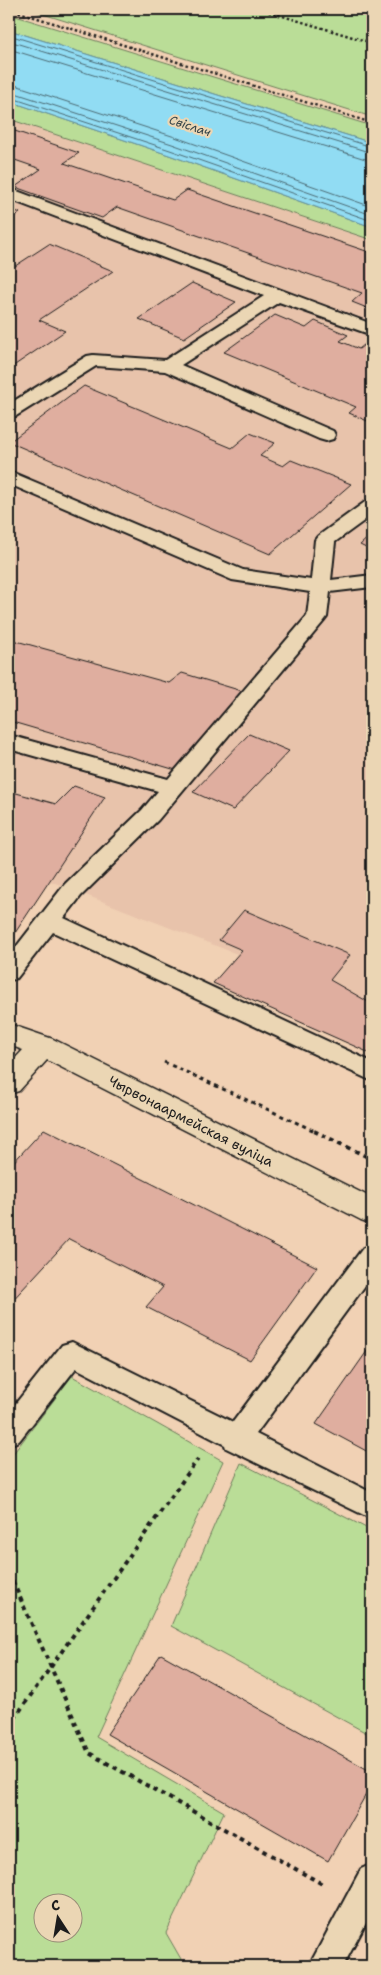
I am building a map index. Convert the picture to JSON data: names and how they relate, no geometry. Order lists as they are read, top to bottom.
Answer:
{
  "streets": {
    "street": ["Чырвонаармейская вуліца"]
  },
  "water": ["Свіслач"],
  "north": "top"
}
